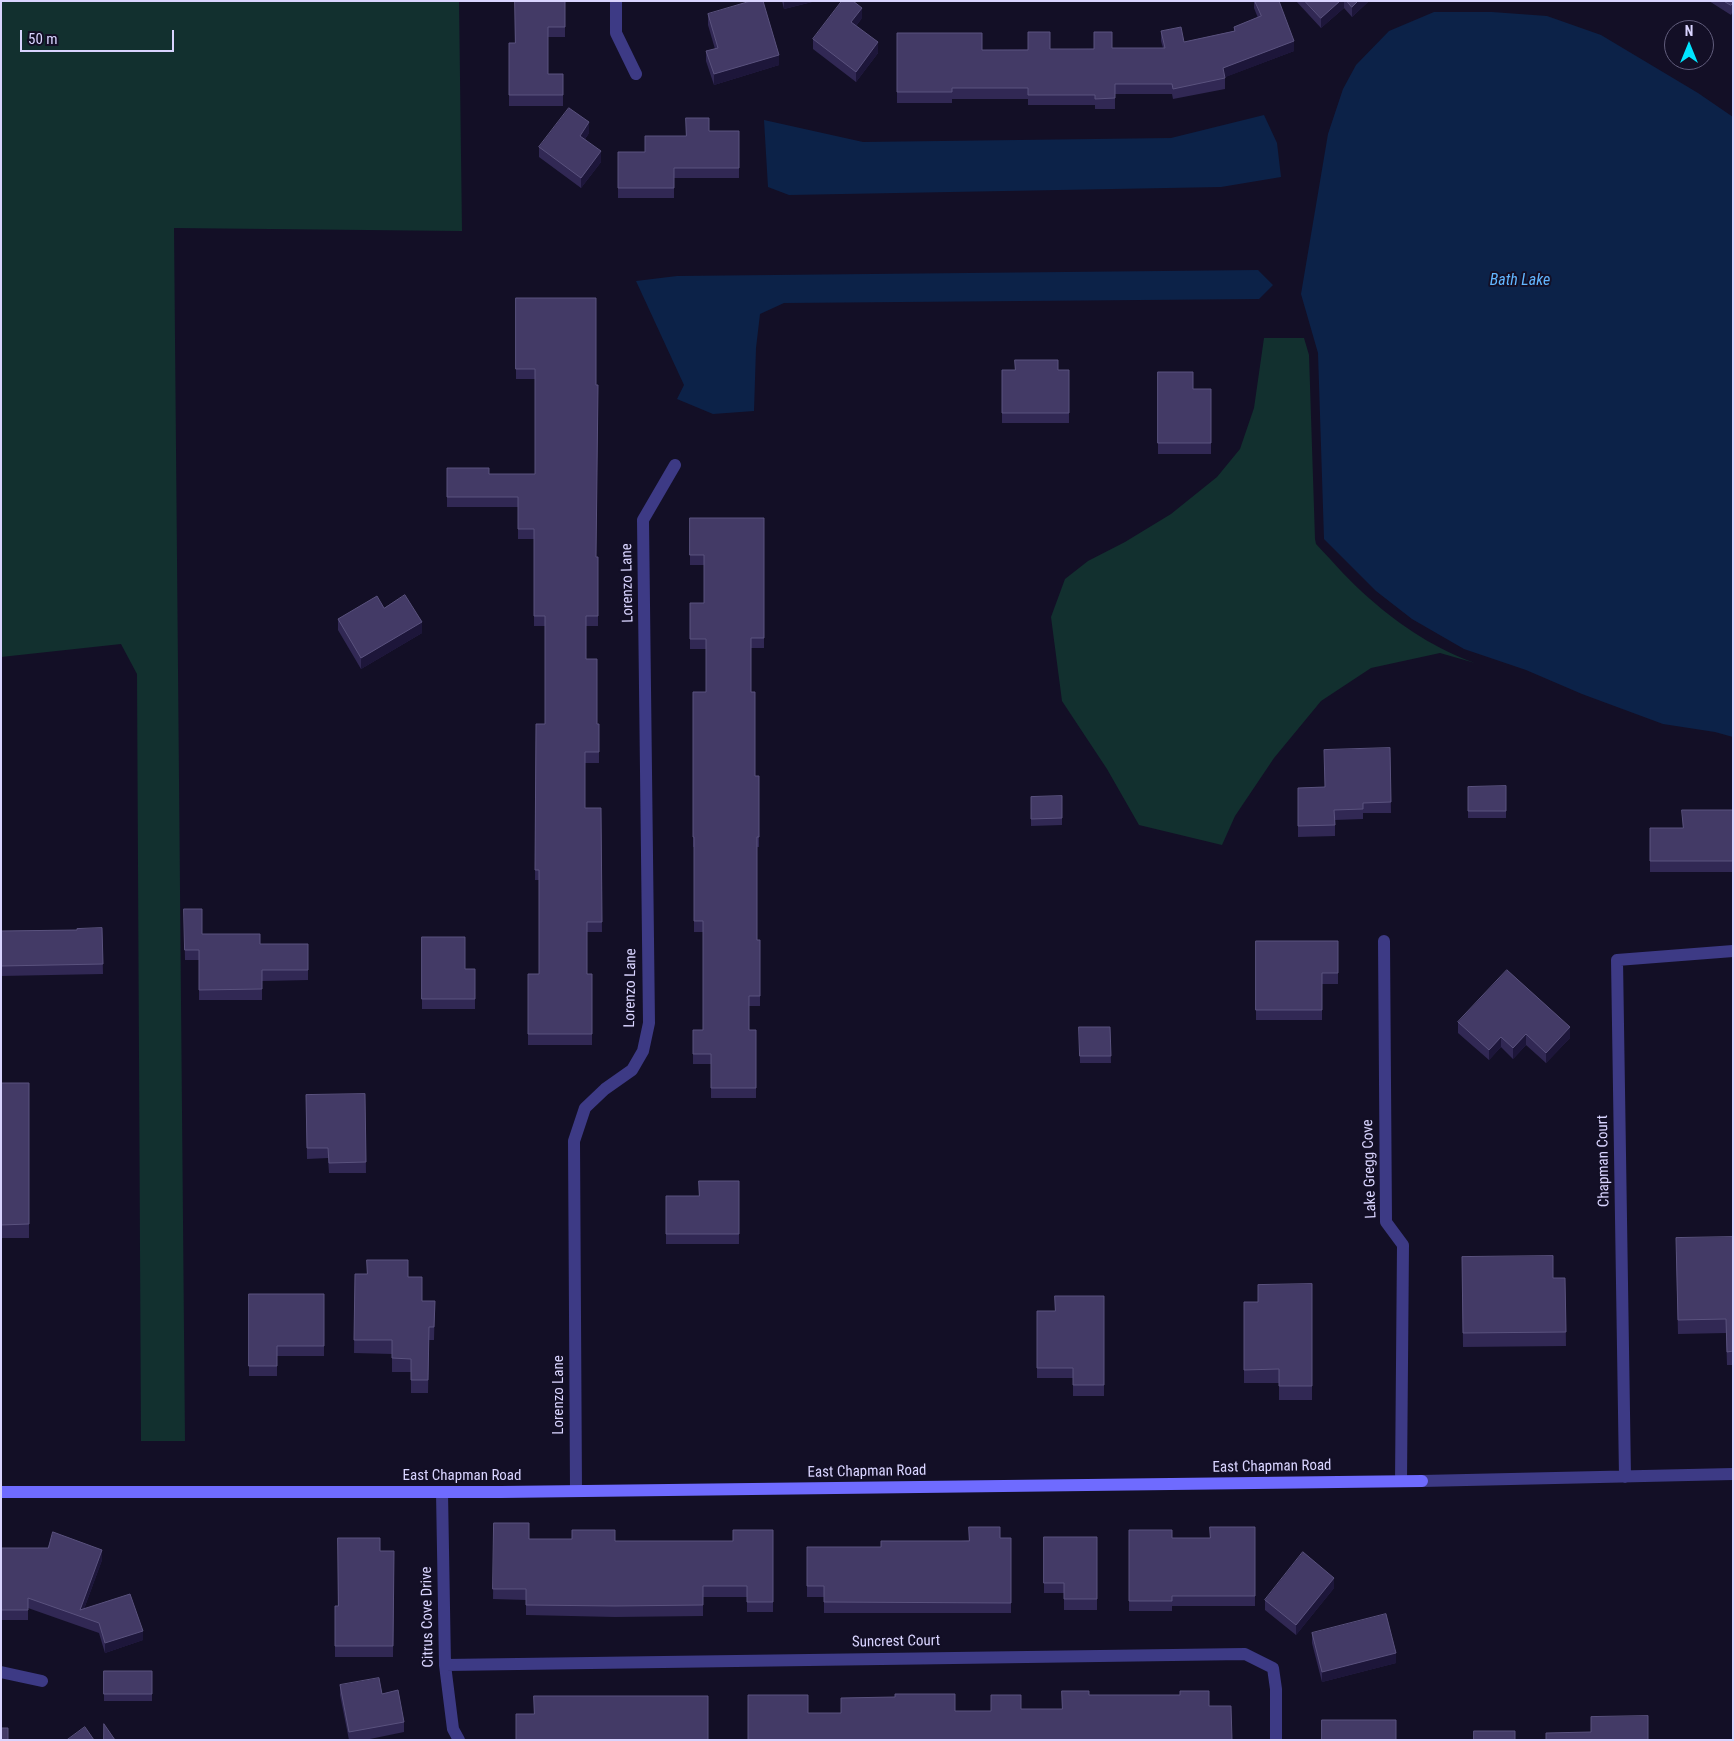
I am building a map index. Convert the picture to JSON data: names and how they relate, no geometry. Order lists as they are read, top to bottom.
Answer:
{
  "streets": {
    "street": [
      "Lorenzo Lane",
      "Chapman Court",
      "Lake Gregg Cove",
      "East Chapman Road",
      "Citrus Cove Drive",
      "Suncrest Court"
    ]
  },
  "crossings": [
    ["Lorenzo Lane", "East Chapman Road"],
    ["Chapman Court", "East Chapman Road"],
    ["Lake Gregg Cove", "East Chapman Road"],
    ["East Chapman Road", "Citrus Cove Drive"],
    ["Citrus Cove Drive", "Suncrest Court"]
  ],
  "water": ["Bath Lake"],
  "scale_bar": "50 m",
  "north": "top"
}
